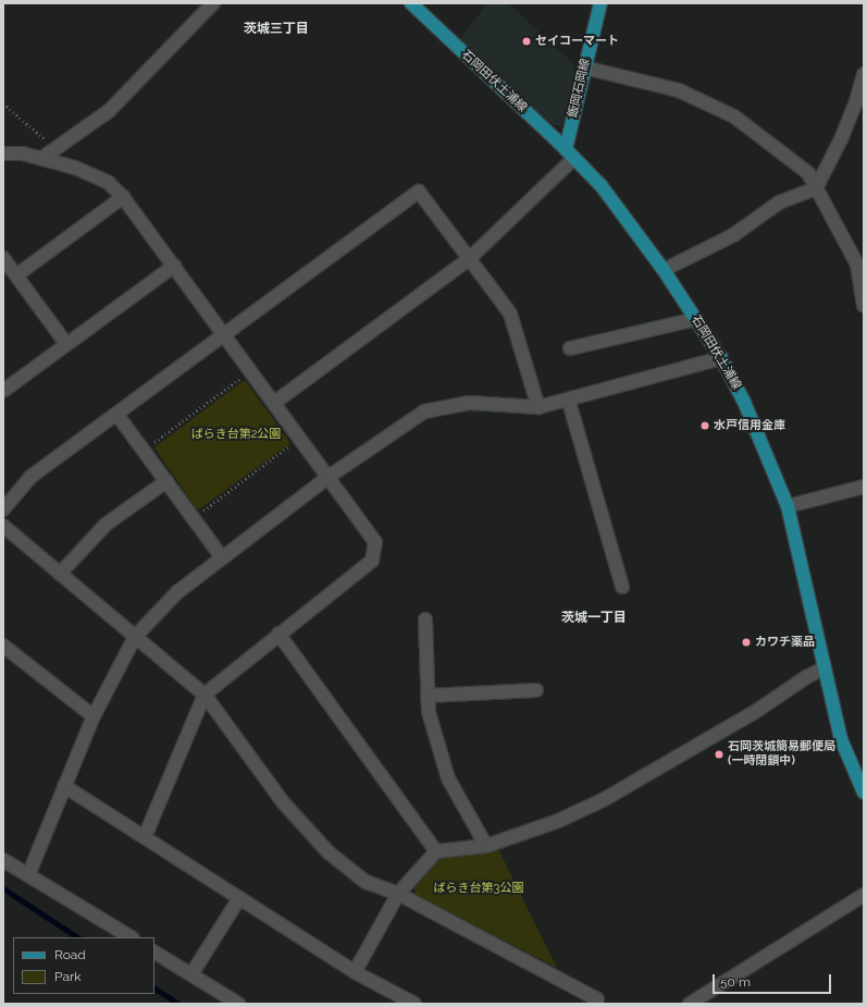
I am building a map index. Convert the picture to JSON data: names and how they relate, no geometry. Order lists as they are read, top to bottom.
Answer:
{
  "streets": {
    "main road": ["石岡田伏土浦線", "飯岡石岡線"]
  },
  "crossings": [
    ["石岡田伏土浦線", "飯岡石岡線"]
  ],
  "districts": ["茨城三丁目", "茨城一丁目"],
  "parks": ["ばらき台第2公園", "ばらき台第3公園"],
  "places": [
    "セイコーマート",
    "水戸信用金庫",
    "カワチ薬品",
    "石岡茨城簡易郵便局 (一時閉鎖中)"
  ],
  "legend": ["Road", "Park"],
  "scale_bar": "50 m"
}
